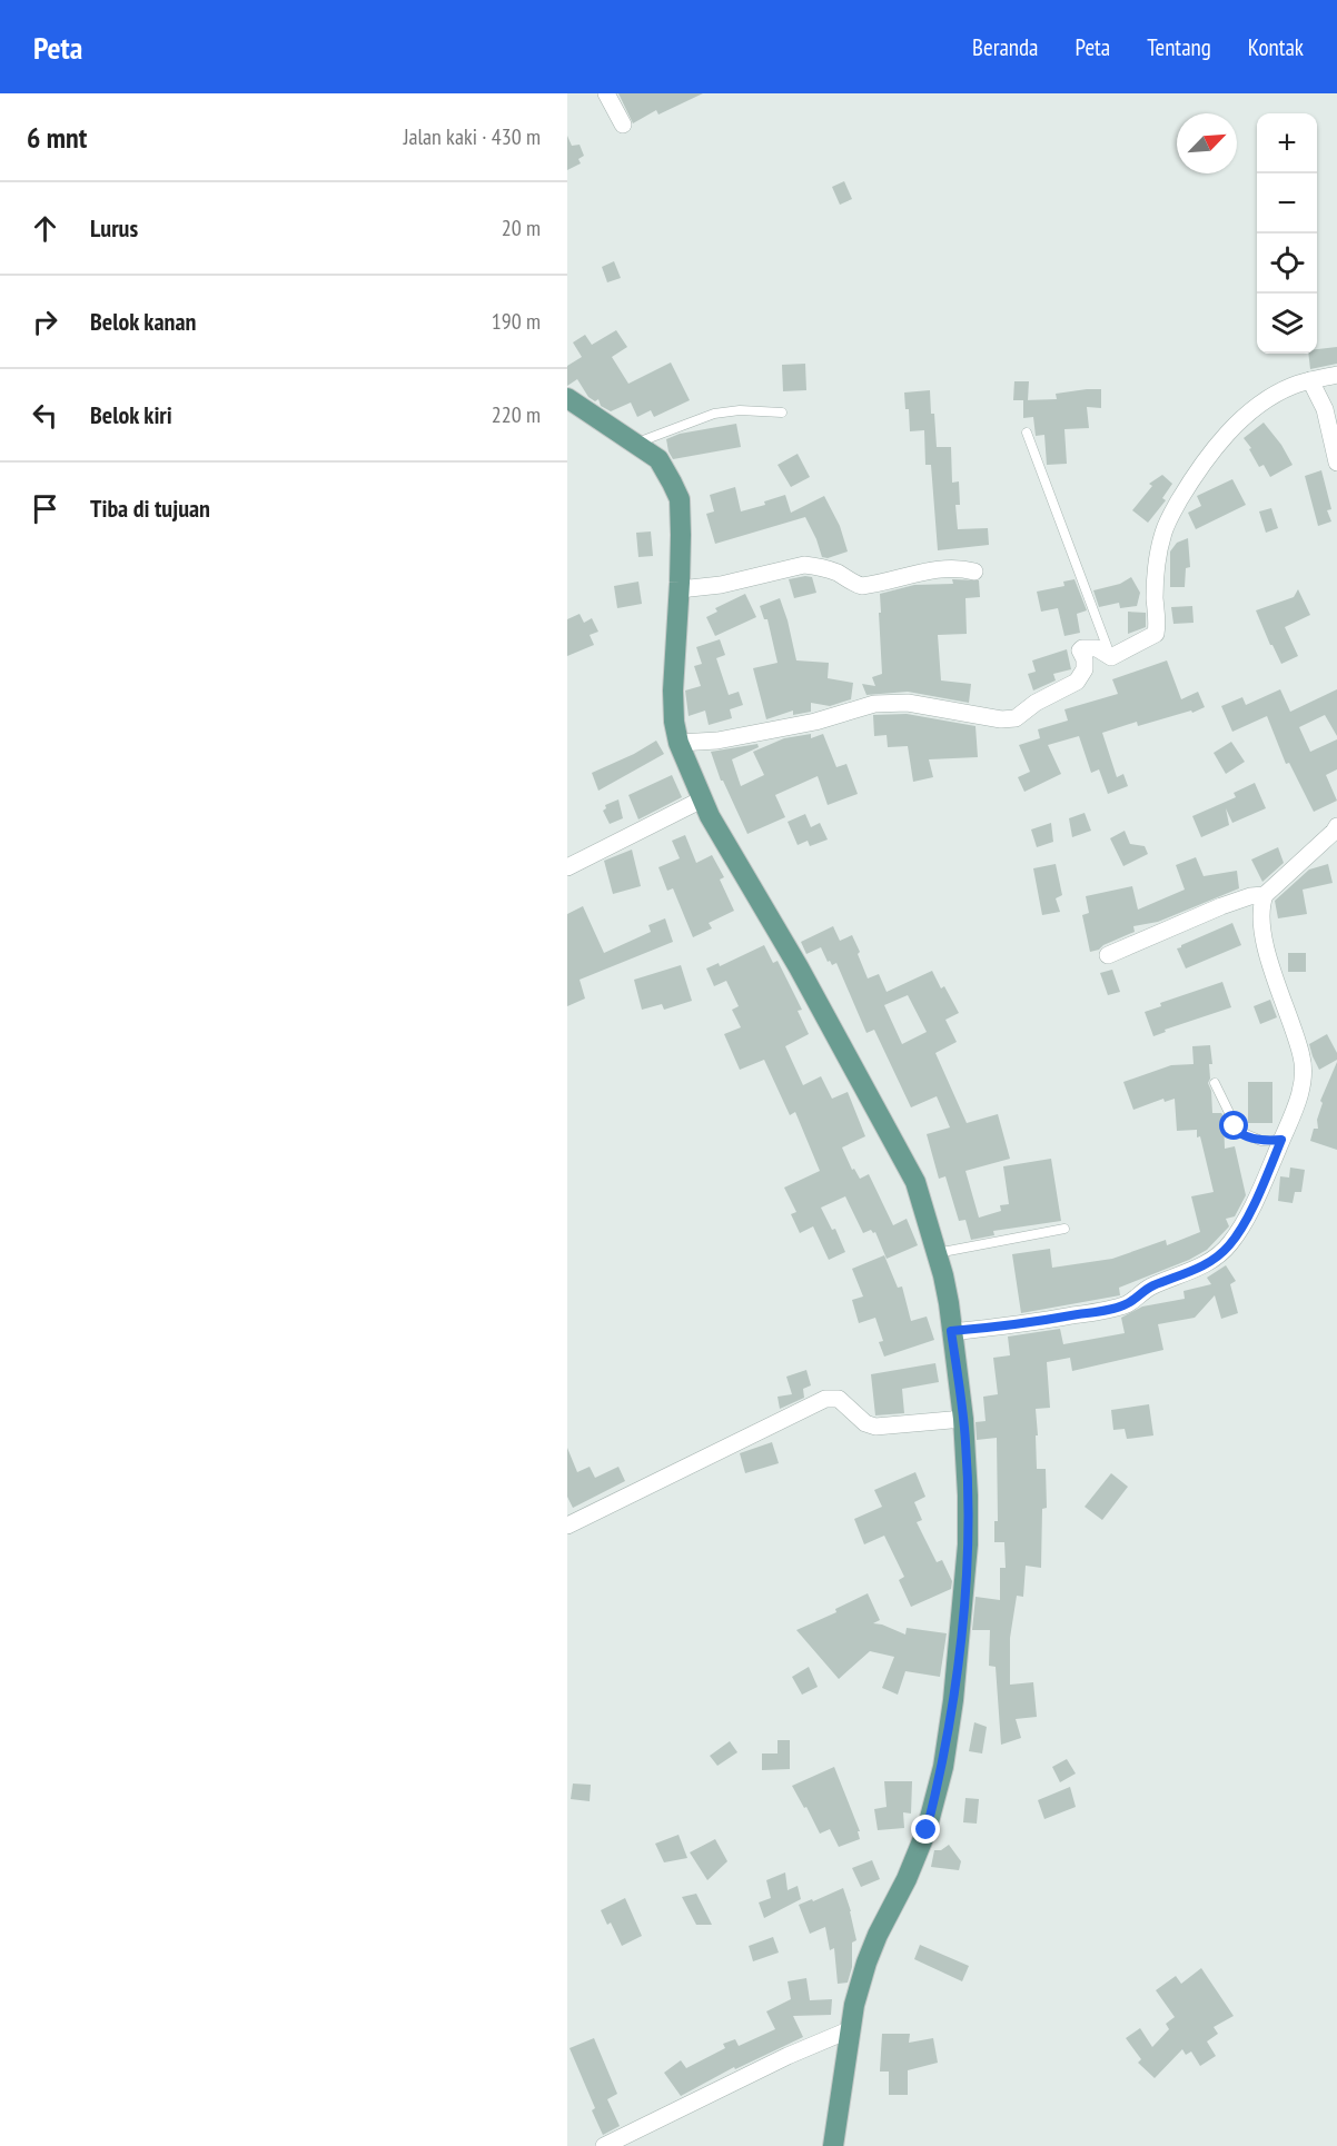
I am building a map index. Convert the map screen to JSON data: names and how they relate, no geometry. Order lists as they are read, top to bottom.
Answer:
{
  "north": "top right",
  "page": {
    "header": "Peta",
    "nav": [
      "Beranda",
      "Peta",
      "Tentang",
      "Kontak"
    ],
    "heading": ["6 mnt", "Jalan kaki · 430 m"],
    "map_buttons": ["+", "−"],
    "list": [
      ["Lurus", "20 m"],
      ["Belok kanan", "190 m"],
      ["Belok kiri", "220 m"],
      "Tiba di tujuan"
    ]
  }
}
